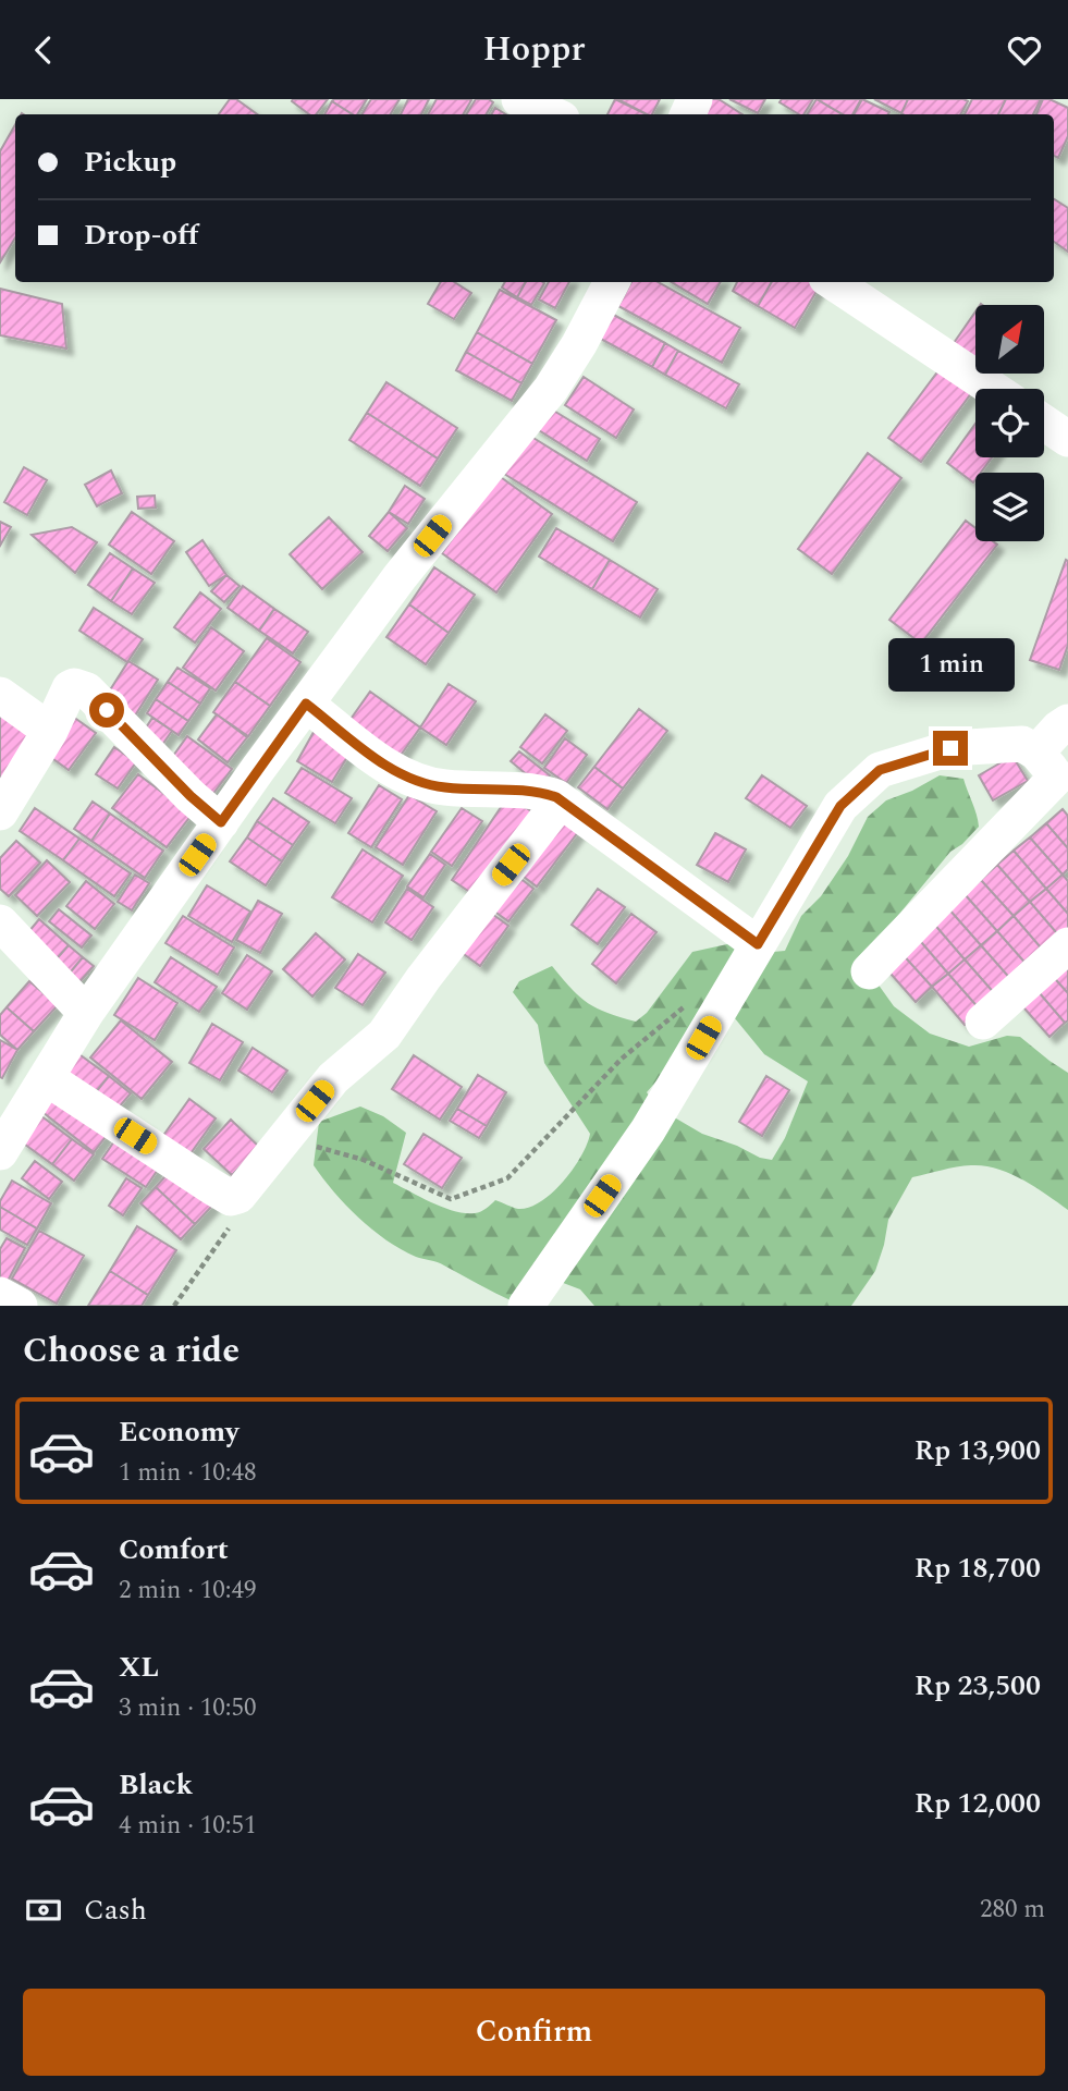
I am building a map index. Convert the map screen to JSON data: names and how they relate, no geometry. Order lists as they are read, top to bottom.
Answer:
{
  "north": "top right",
  "page": {
    "header": "Hoppr",
    "banner": ["Pickup", "Drop-off"],
    "bubble": "1 min",
    "heading": "Choose a ride",
    "list": [
      {
        "name": "Economy",
        "note": "1 min · 10:48",
        "value": "Rp 13,900"
      },
      {
        "name": "Comfort",
        "note": "2 min · 10:49",
        "value": "Rp 18,700"
      },
      {
        "name": "XL",
        "note": "3 min · 10:50",
        "value": "Rp 23,500"
      },
      {
        "name": "Black",
        "note": "4 min · 10:51",
        "value": "Rp 12,000"
      }
    ],
    "pay": ["Cash", "280 m"],
    "buttons": "Confirm"
  }
}
